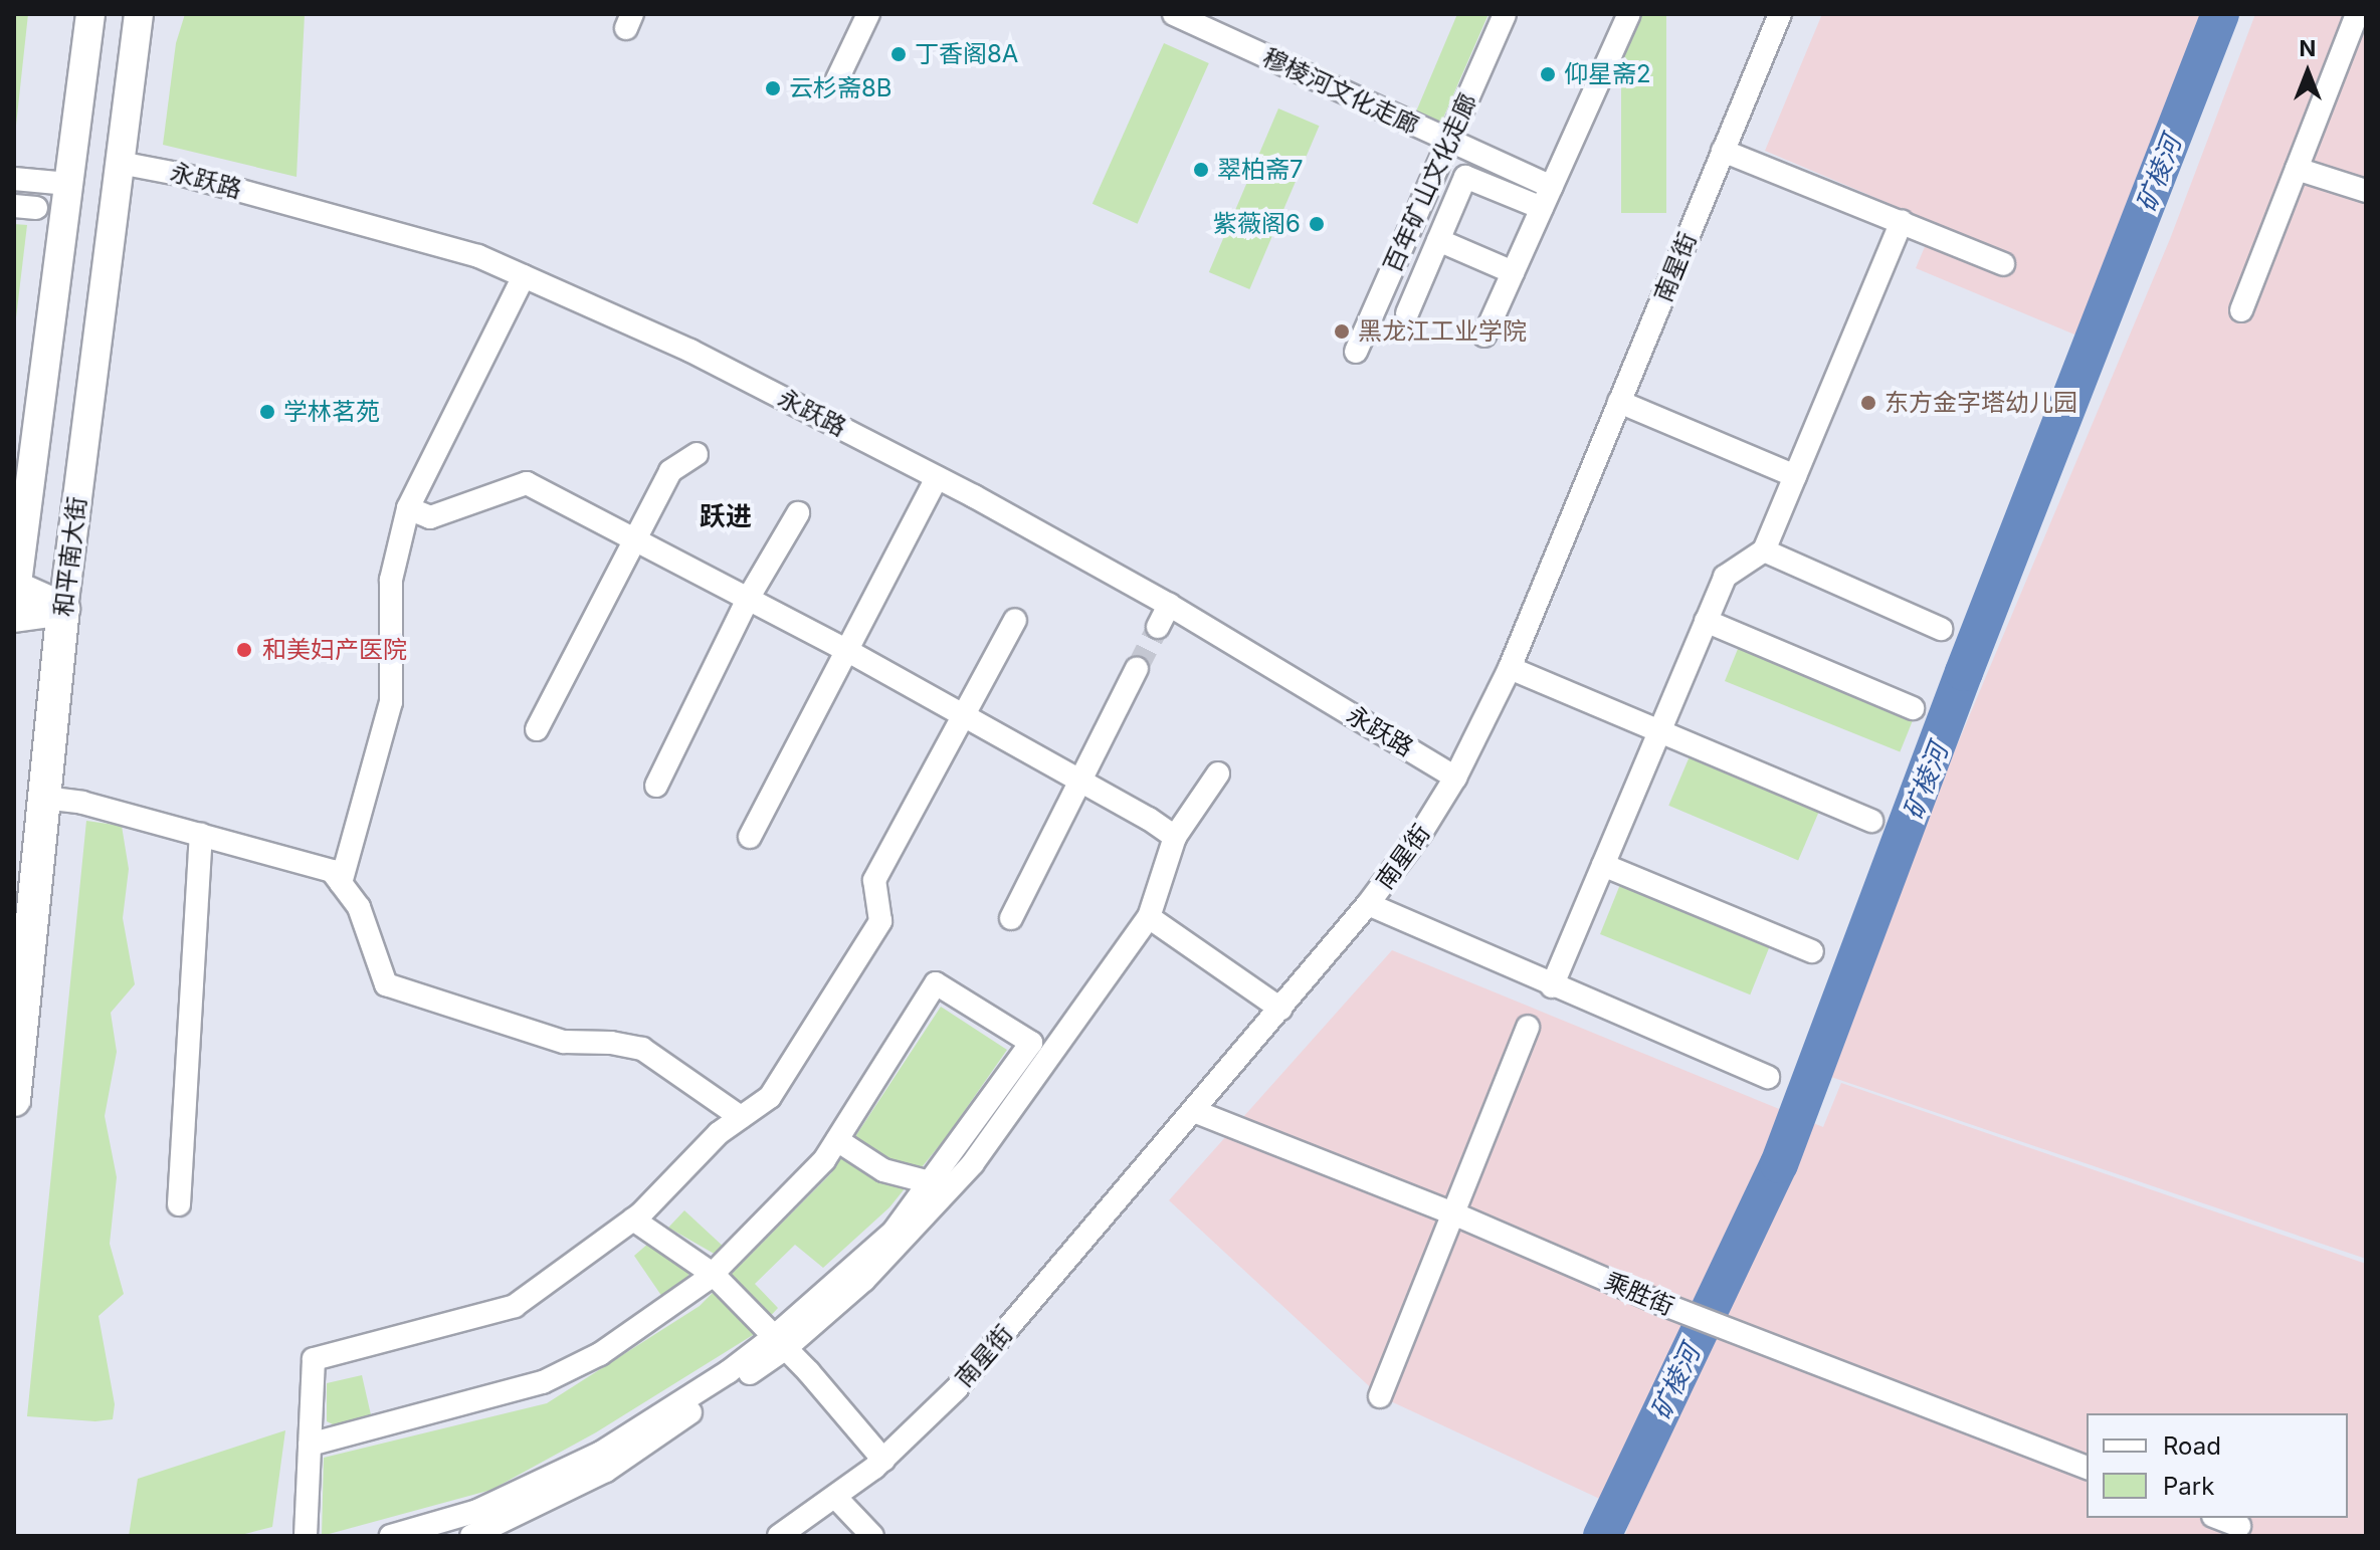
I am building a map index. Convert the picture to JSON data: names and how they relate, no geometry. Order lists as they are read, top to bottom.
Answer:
{
  "streets": {
    "highway": ["和平南大街"],
    "street": [
      "穆棱河文化走廊",
      "永跃路",
      "百年矿山文化走廊",
      "南星街",
      "乘胜街"
    ]
  },
  "crossings": [
    ["穆棱河文化走廊", "百年矿山文化走廊"],
    ["永跃路", "南星街"],
    ["永跃路", "和平南大街"],
    ["南星街", "乘胜街"]
  ],
  "districts": ["跃进"],
  "water": ["矿棱河"],
  "places": [
    "丁香阁8A",
    "仰星斋2",
    "云杉斋8B",
    "翠柏斋7",
    "紫薇阁6",
    "黑龙江工业学院",
    "东方金字塔幼儿园",
    "学林茗苑",
    "和美妇产医院"
  ],
  "legend": ["Road", "Park"],
  "north": "top"
}
